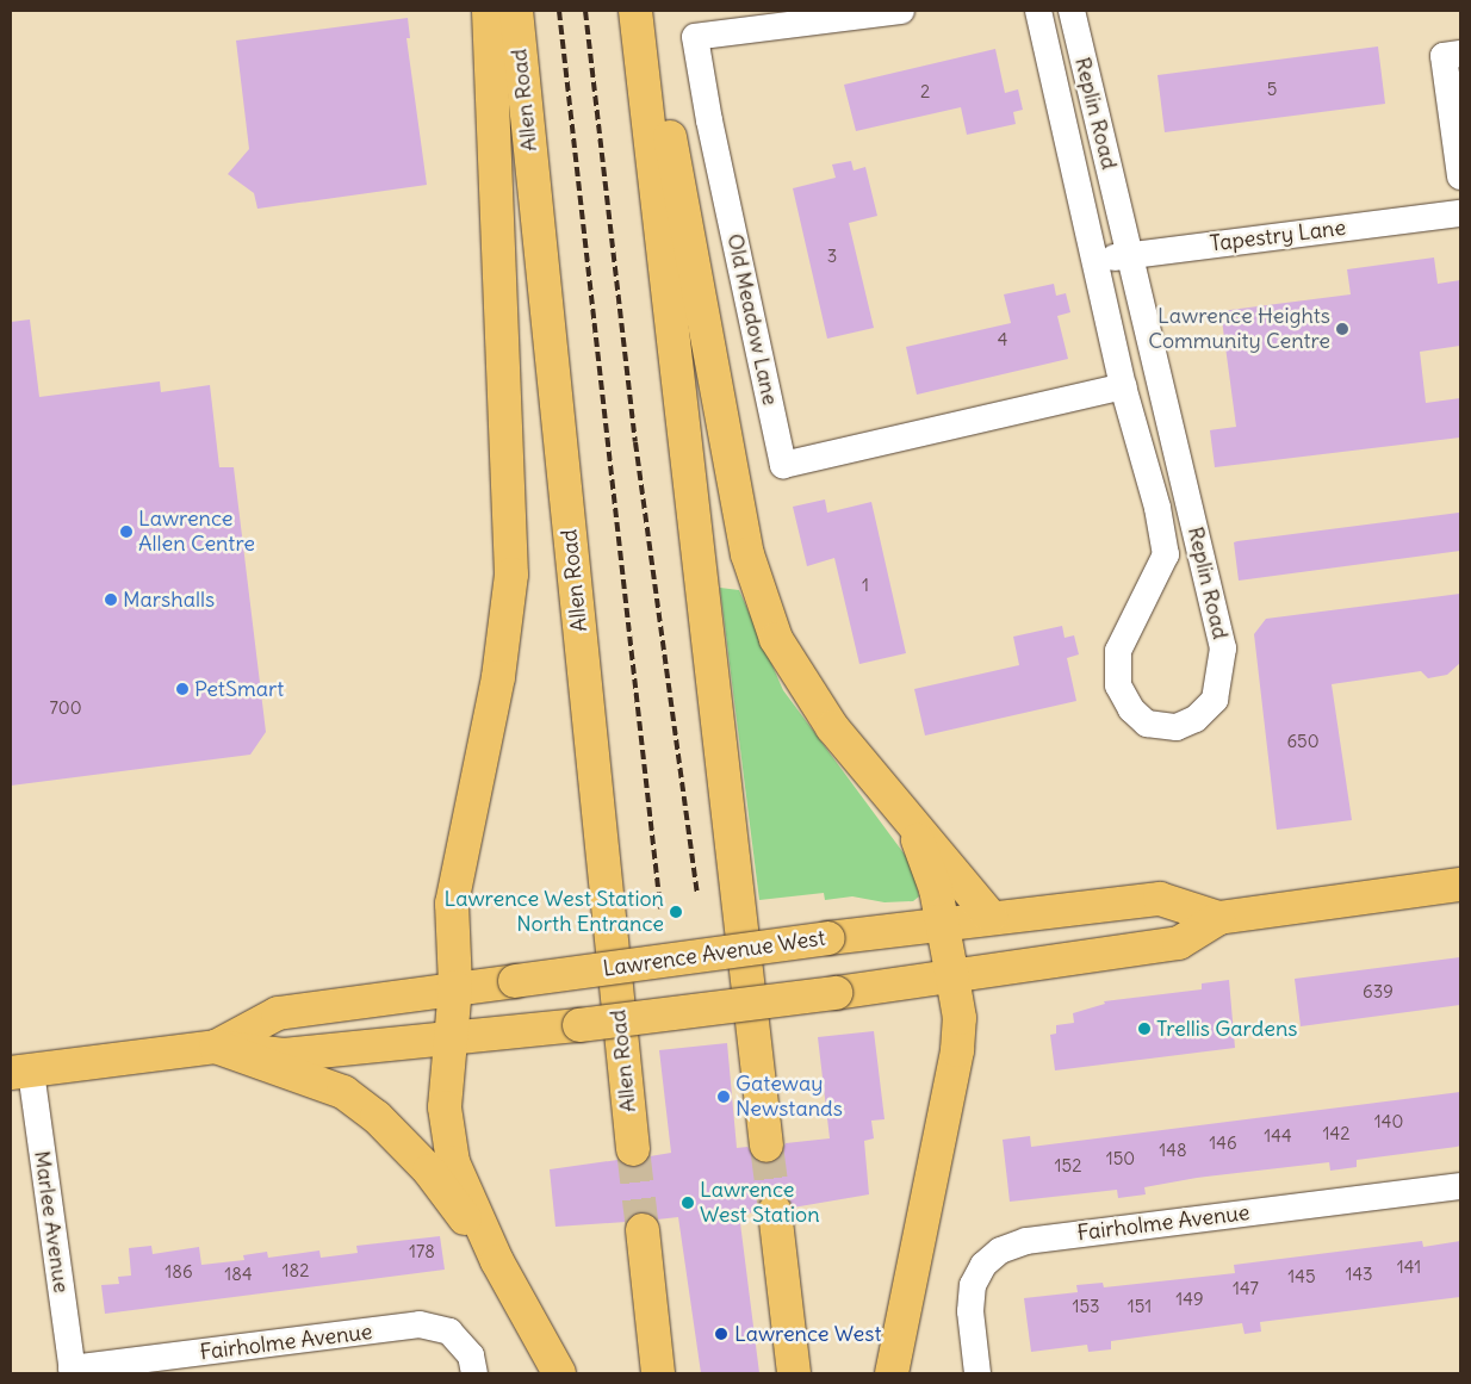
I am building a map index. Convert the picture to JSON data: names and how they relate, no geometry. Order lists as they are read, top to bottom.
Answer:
{
  "streets": {
    "main road": ["Allen Road", "Lawrence Avenue West"],
    "street": [
      "Replin Road",
      "Tapestry Lane",
      "Old Meadow Lane",
      "Marlee Avenue",
      "Fairholme Avenue"
    ]
  },
  "crossings": [
    ["Replin Road", "Tapestry Lane"],
    ["Replin Road", "Old Meadow Lane"],
    ["Lawrence Avenue West", "Marlee Avenue"],
    ["Marlee Avenue", "Fairholme Avenue"]
  ],
  "places": [
    "Lawrence Heights Community Centre",
    "Lawrence Allen Centre",
    "Marshalls",
    "PetSmart",
    "Lawrence West Station North Entrance",
    "Trellis Gardens",
    "Gateway Newstands",
    "Lawrence West Station",
    "Lawrence West"
  ],
  "house_numbers": [
    "5",
    "2",
    "3",
    "4",
    "1",
    "700",
    "650",
    "639",
    "140",
    "142",
    "144",
    "146",
    "148",
    "150",
    "152",
    "178",
    "141",
    "182",
    "186",
    "184",
    "143",
    "145",
    "147",
    "149",
    "153",
    "151"
  ]
}
